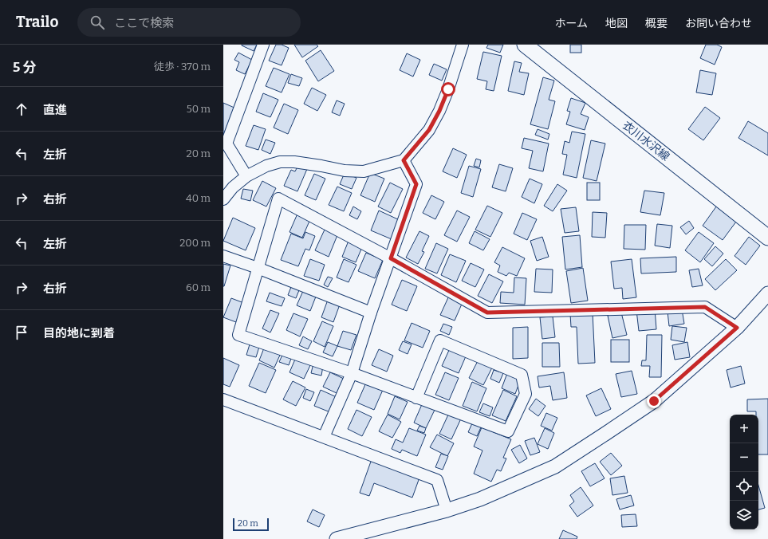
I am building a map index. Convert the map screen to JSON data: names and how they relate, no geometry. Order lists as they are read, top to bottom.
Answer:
{
  "streets": {
    "main road": ["衣川水沢線"]
  },
  "scale_bar": "20 m",
  "page": {
    "header": "Trailo",
    "search": "ここで検索",
    "nav": [
      "ホーム",
      "地図",
      "概要",
      "お問い合わせ"
    ],
    "heading": ["5 分", "徒歩 · 370 m"],
    "list": [
      ["直進", "50 m"],
      ["左折", "20 m"],
      ["右折", "40 m"],
      ["左折", "200 m"],
      ["右折", "60 m"],
      "目的地に到着"
    ],
    "map_buttons": ["+", "−"],
    "scale": "20 m"
  }
}
